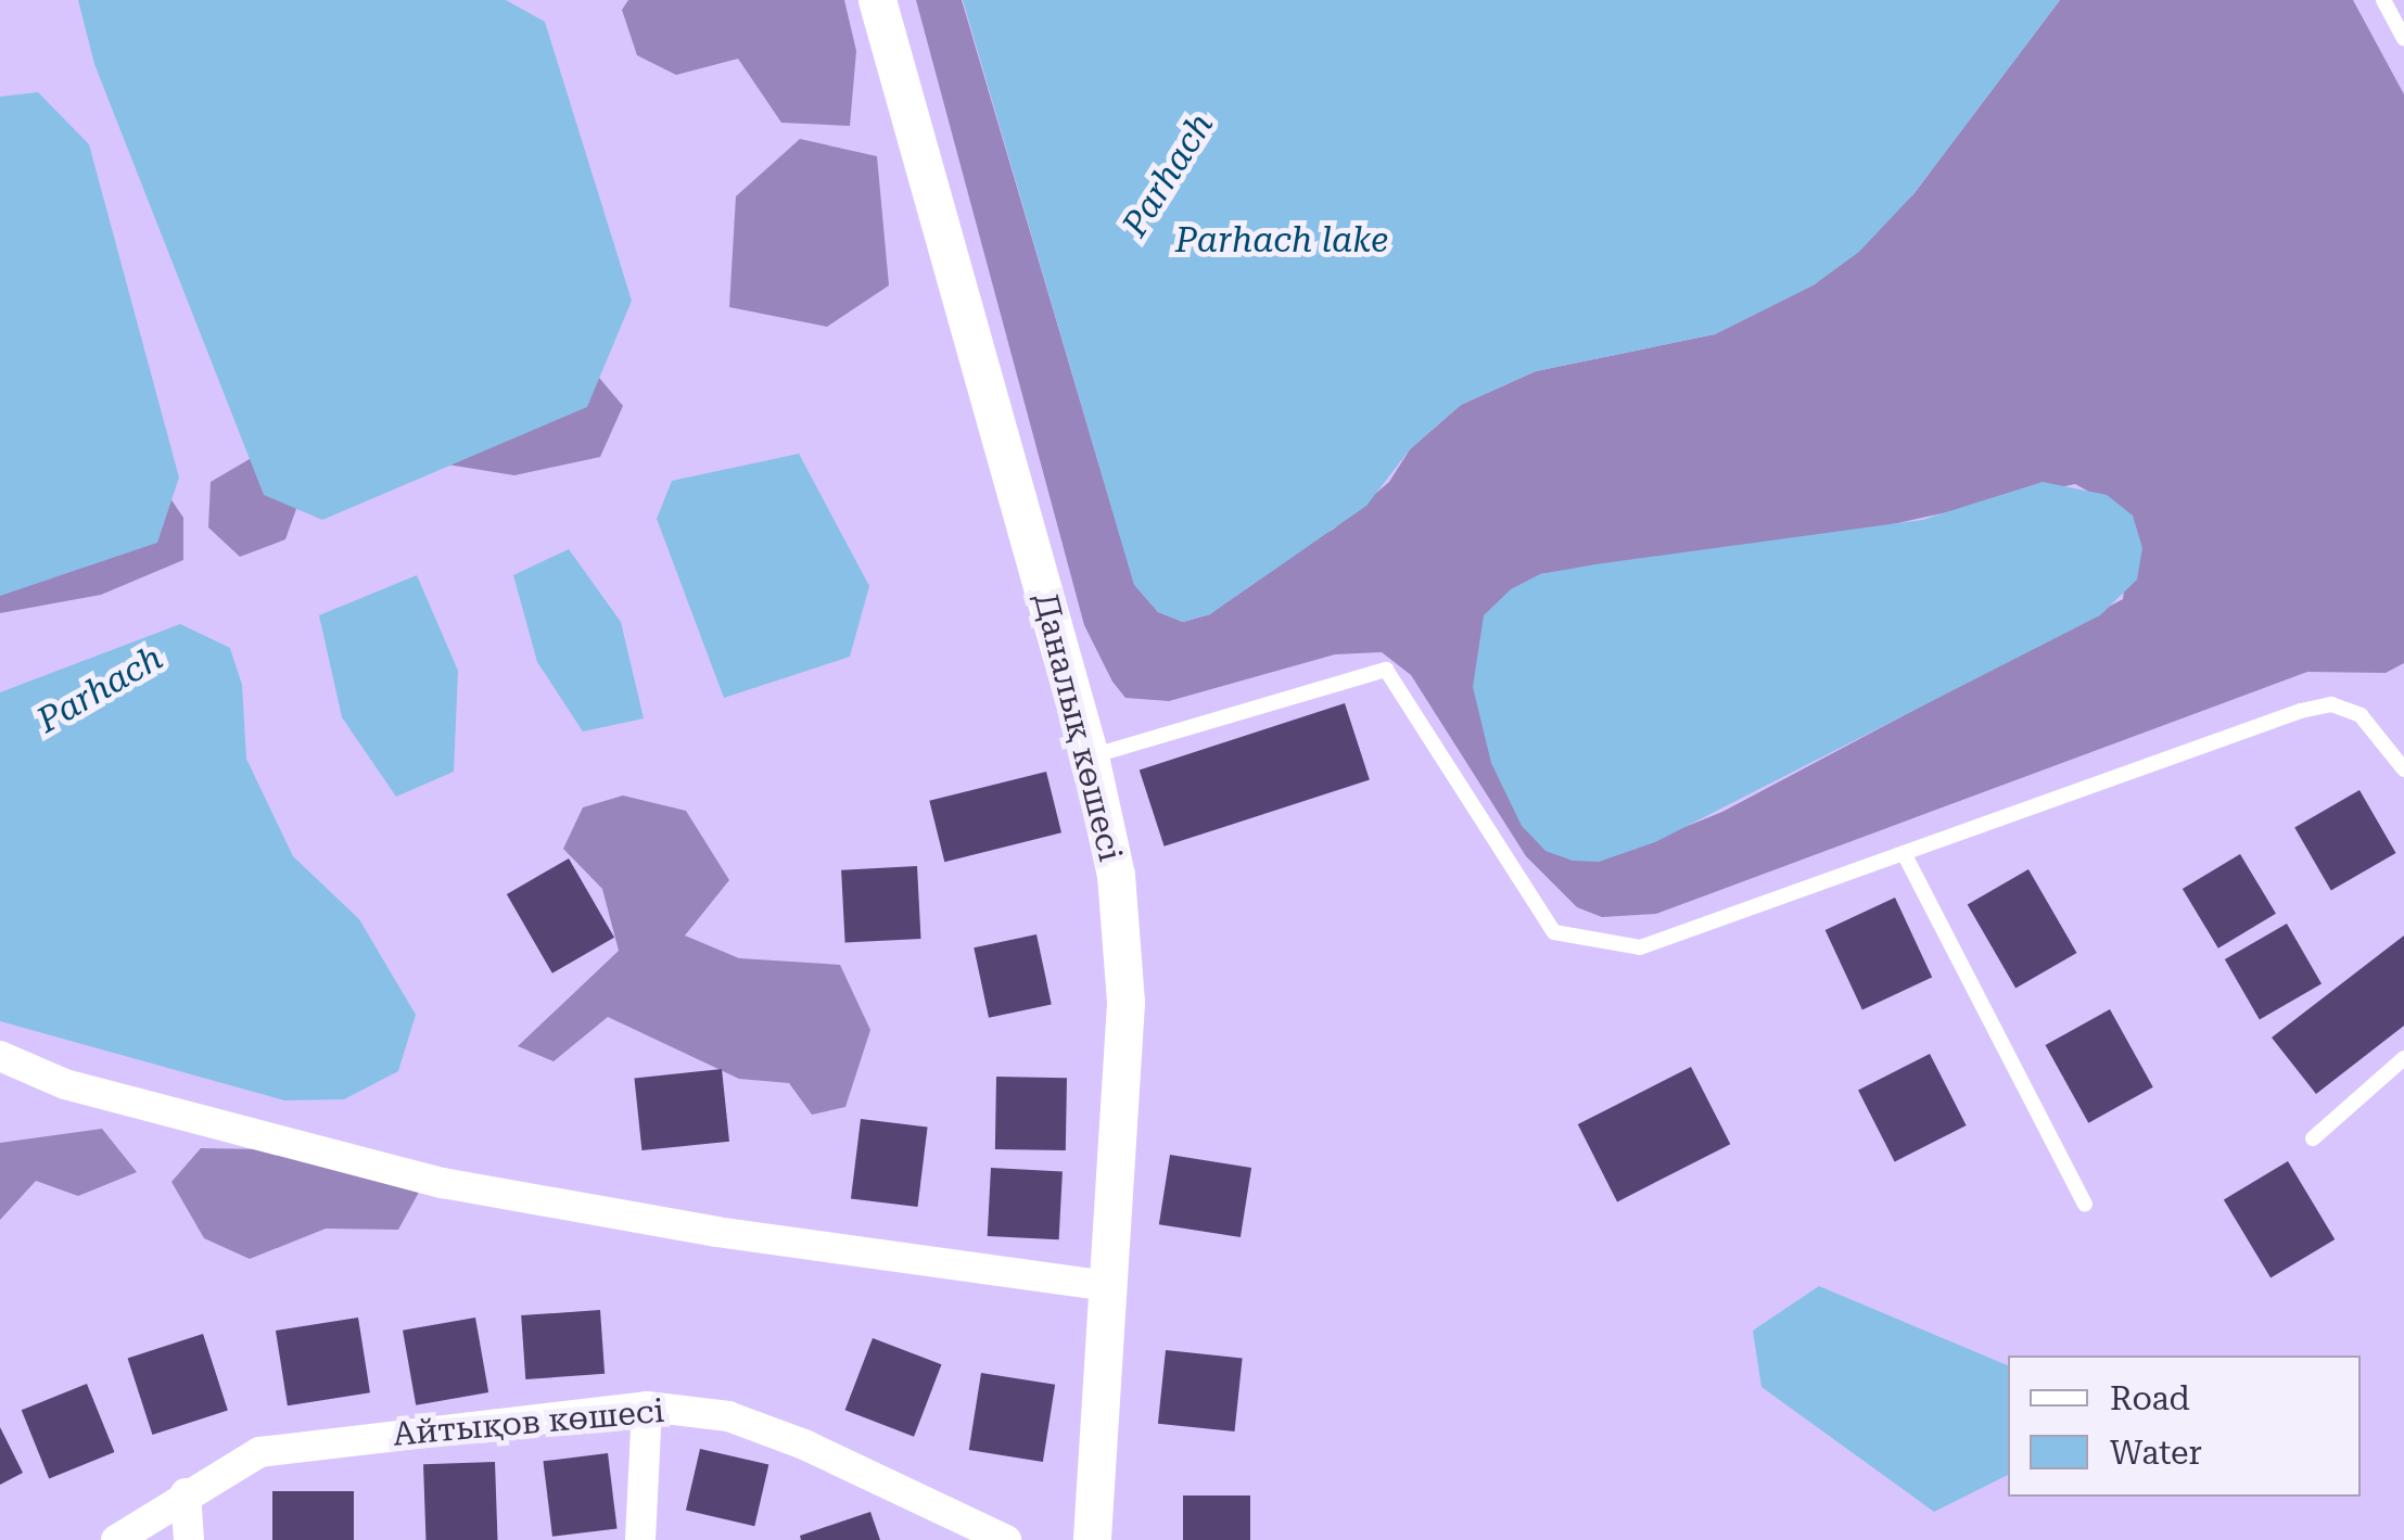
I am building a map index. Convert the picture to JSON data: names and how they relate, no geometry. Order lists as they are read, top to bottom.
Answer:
{
  "streets": {
    "street": ["Даналық көшесі", "Айтықов көшесі"]
  },
  "water": ["Parhach", "Parhach lake"],
  "legend": ["Road", "Water"]
}
